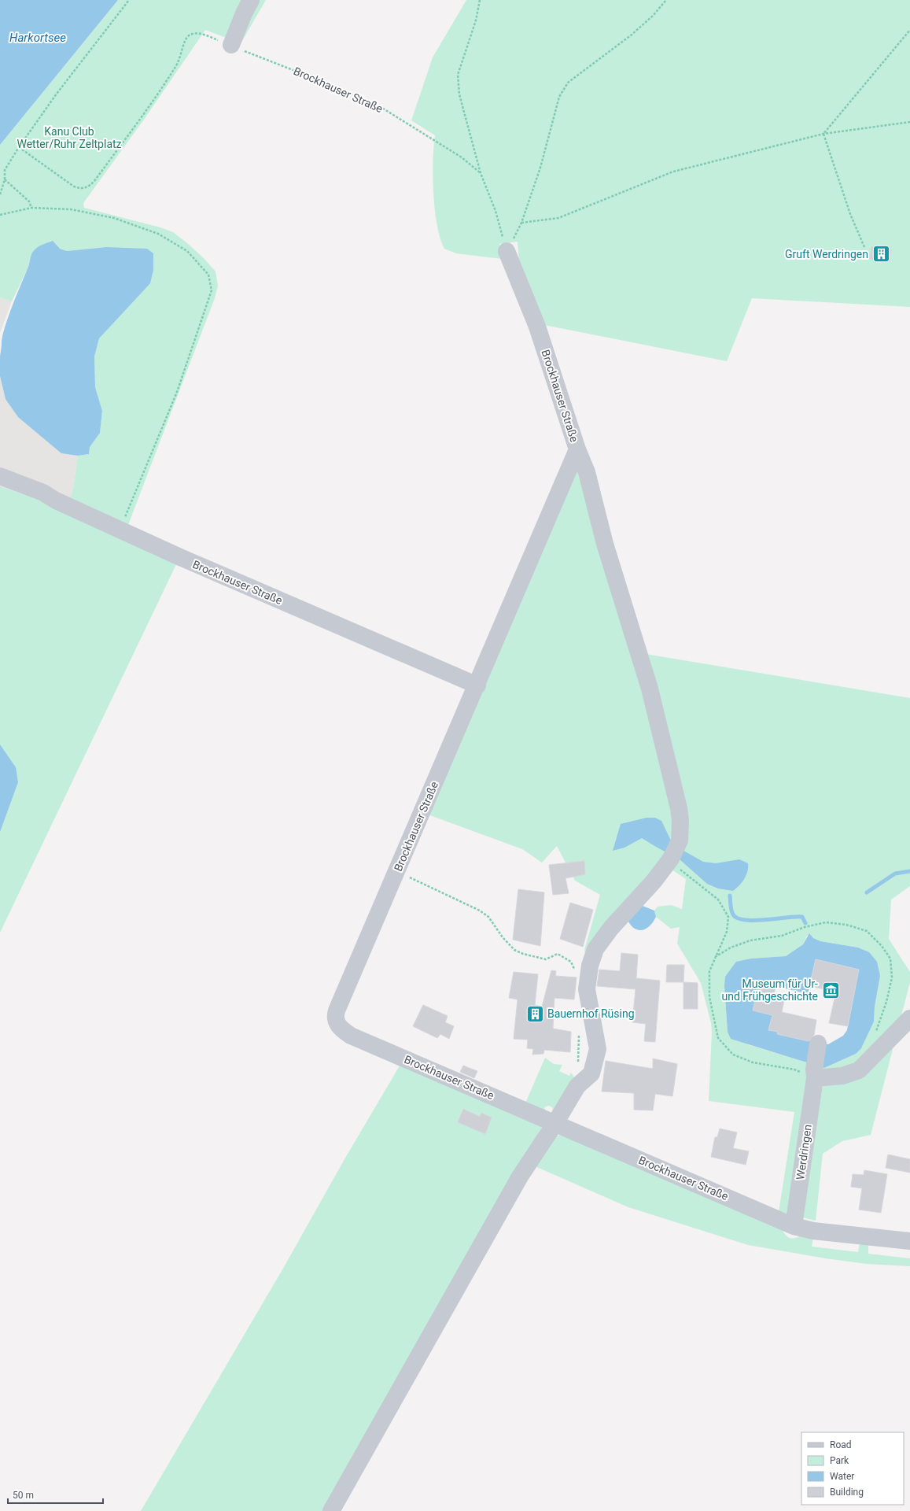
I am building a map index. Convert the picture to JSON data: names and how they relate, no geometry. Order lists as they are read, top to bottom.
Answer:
{
  "streets": {
    "street": ["Brockhauser Straße", "Werdringen"]
  },
  "crossings": [
    ["Brockhauser Straße", "Werdringen"]
  ],
  "water": ["Harkortsee"],
  "parks": ["Kanu Club Wetter/Ruhr Zeltplatz"],
  "places": {
    "building": ["Gruft Werdringen", "Bauernhof Rüsing"],
    "museum": ["Museum für Ur- und Frühgeschichte"]
  },
  "legend": [
    "Road",
    "Park",
    "Water",
    "Building"
  ],
  "scale_bar": "50 m"
}
